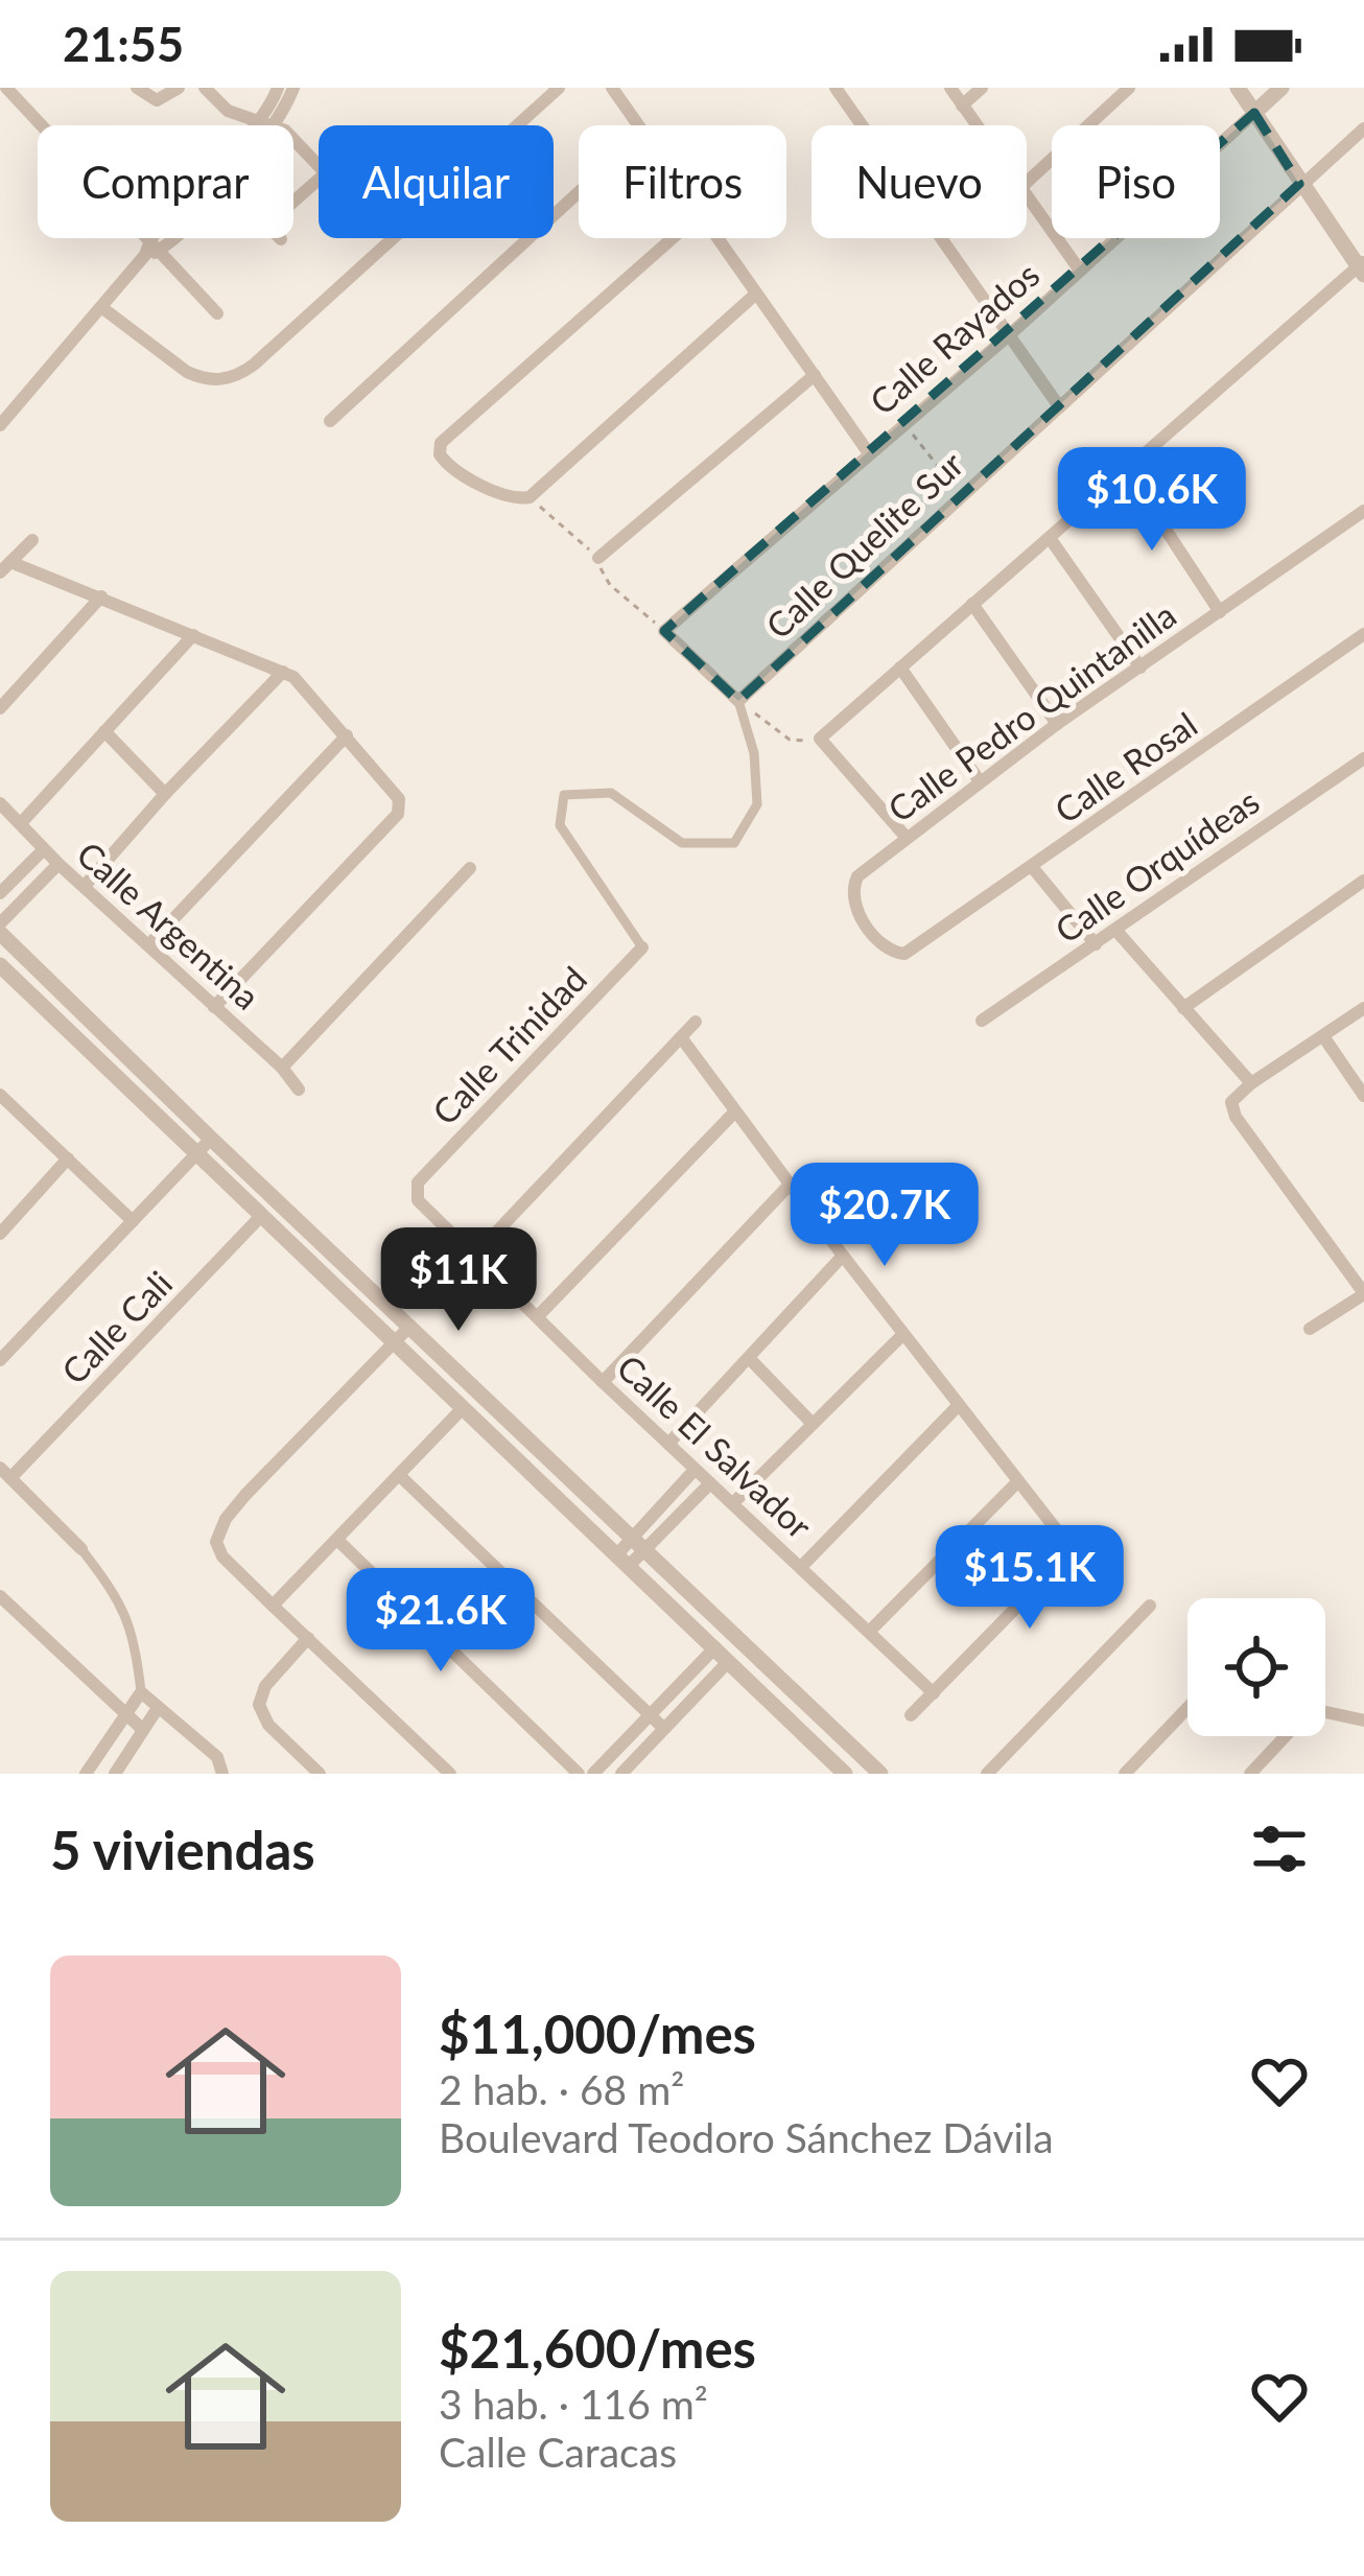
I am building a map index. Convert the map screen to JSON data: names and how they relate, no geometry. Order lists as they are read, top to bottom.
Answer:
{
  "streets": {
    "street": [
      "Calle Rayados",
      "Calle Quelite Sur",
      "Calle Pedro Quintanilla",
      "Calle Rosal",
      "Calle Orquídeas",
      "Calle Argentina",
      "Calle Trinidad",
      "Calle Cali",
      "Calle El Salvador"
    ]
  },
  "crossings": [
    ["Calle Rayados", "Calle Quelite Sur"],
    ["Calle Pedro Quintanilla", "Calle Rosal"],
    ["Calle Trinidad", "Calle El Salvador"]
  ],
  "page": {
    "status": "21:55",
    "chip": [
      "Comprar",
      "Alquilar",
      "Filtros",
      "Nuevo",
      "Piso"
    ],
    "price": [
      "$10.6K",
      "$20.7K",
      "$11K",
      "$15.1K",
      "$21.6K"
    ],
    "heading": "5 viviendas",
    "list": [
      {
        "name": "$11,000/mes",
        "note": "2 hab. · 68 m² · Boulevard Teodoro Sánchez Dávila"
      },
      {
        "name": "$21,600/mes",
        "note": "3 hab. · 116 m² · Calle Caracas"
      }
    ]
  }
}
